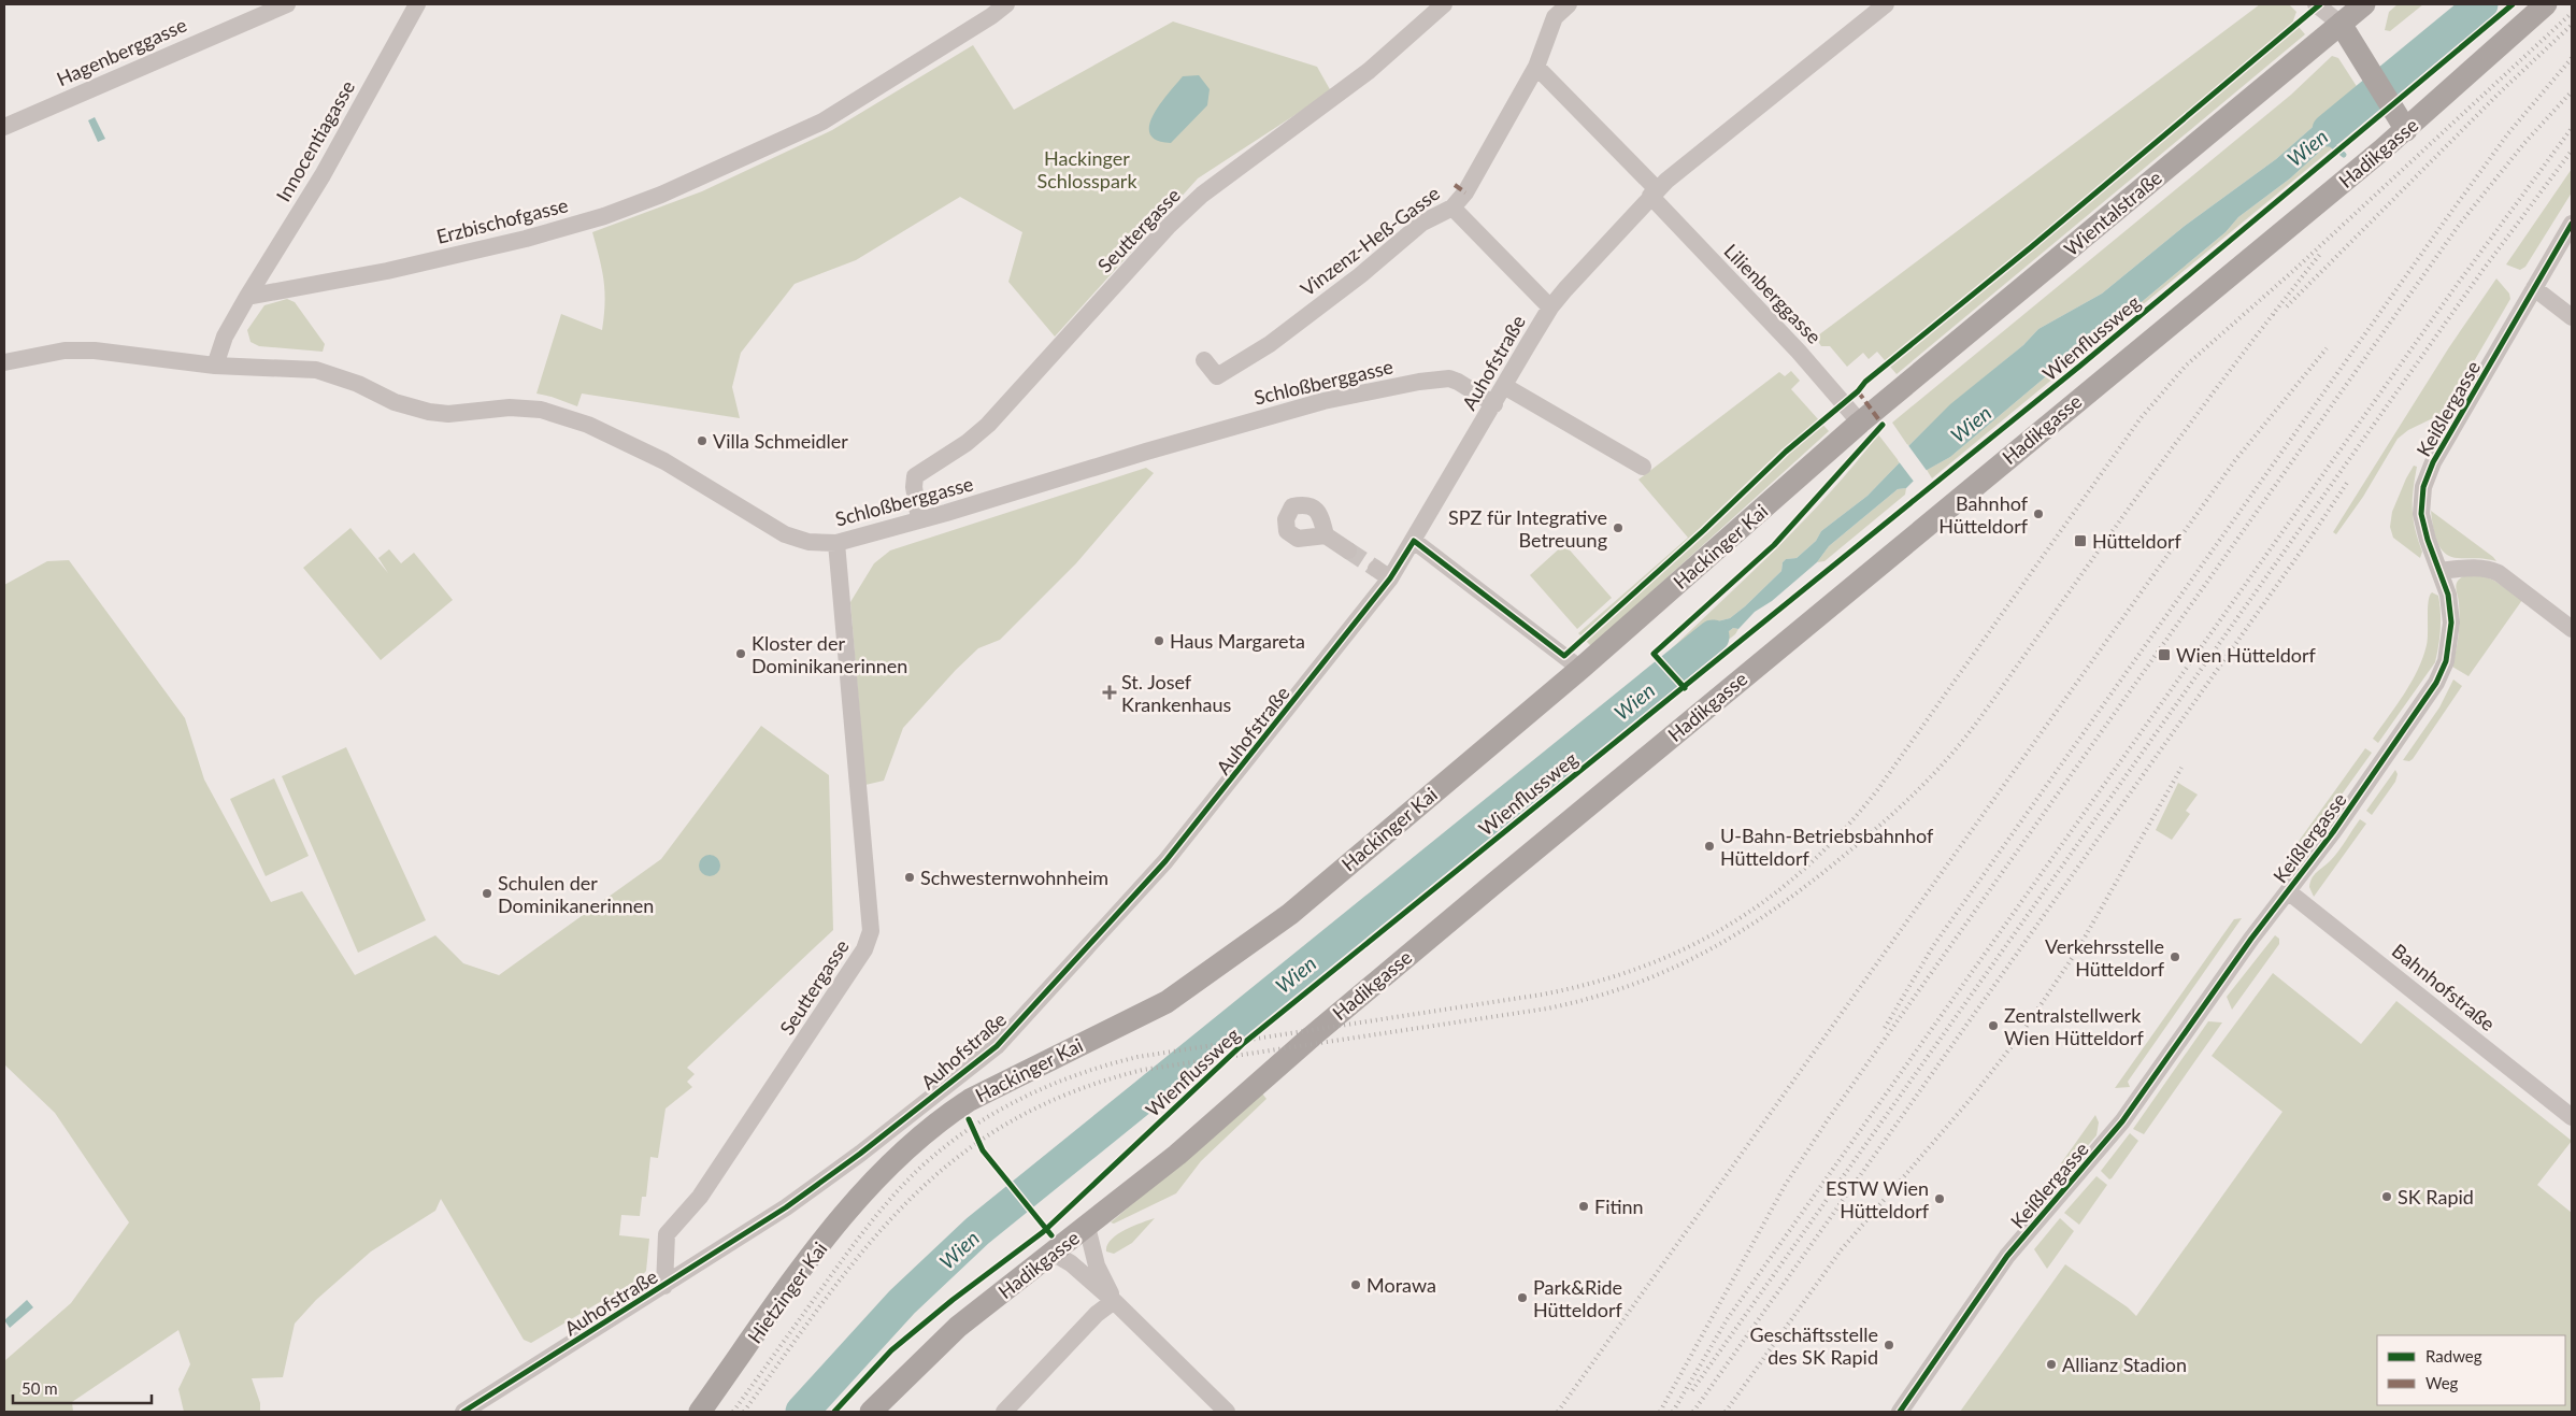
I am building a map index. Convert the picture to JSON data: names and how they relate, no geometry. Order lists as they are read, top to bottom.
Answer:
{
  "streets": {
    "main road": [
      "Hadikgasse",
      "Wientalstraße",
      "Hackinger Kai",
      "Hietzinger Kai"
    ],
    "street": [
      "Hagenberggasse",
      "Innocentiagasse",
      "Erzbischofgasse",
      "Seuttergasse",
      "Vinzenz-Heß-Gasse",
      "Lilienberggasse",
      "Auhofstraße",
      "Schloßberggasse",
      "Keißlergasse",
      "Bahnhofstraße"
    ],
    "cycle path": ["Wienflussweg"]
  },
  "crossings": [
    ["Innocentiagasse", "Erzbischofgasse"],
    ["Wientalstraße", "Lilienberggasse"],
    ["Wientalstraße", "Hackinger Kai"],
    ["Seuttergasse", "Auhofstraße"],
    ["Seuttergasse", "Schloßberggasse"],
    ["Vinzenz-Heß-Gasse", "Lilienberggasse"],
    ["Lilienberggasse", "Auhofstraße"],
    ["Lilienberggasse", "Hackinger Kai"],
    ["Auhofstraße", "Schloßberggasse"],
    ["Keißlergasse", "Bahnhofstraße"],
    ["Hackinger Kai", "Hietzinger Kai"]
  ],
  "water": ["Wien"],
  "parks": ["Hackinger Schlosspark"],
  "places": {
    "other": [
      "Villa Schmeidler",
      "Bahnhof Hütteldorf",
      "SPZ für Integrative Betreuung",
      "Haus Margareta",
      "Kloster der Dominikanerinnen",
      "U-Bahn-Betriebsbahnhof Hütteldorf",
      "Schwesternwohnheim",
      "Schulen der Dominikanerinnen",
      "Verkehrsstelle Hütteldorf",
      "Zentralstellwerk Wien Hütteldorf",
      "SK Rapid",
      "ESTW Wien Hütteldorf",
      "Fitinn",
      "Morawa",
      "Park&Ride Hütteldorf",
      "Geschäftsstelle des SK Rapid",
      "Allianz Stadion"
    ],
    "transit": ["Hütteldorf", "Wien Hütteldorf"],
    "health": ["St. Josef Krankenhaus"]
  },
  "legend": ["Radweg", "Weg"],
  "scale_bar": "50 m"
}
